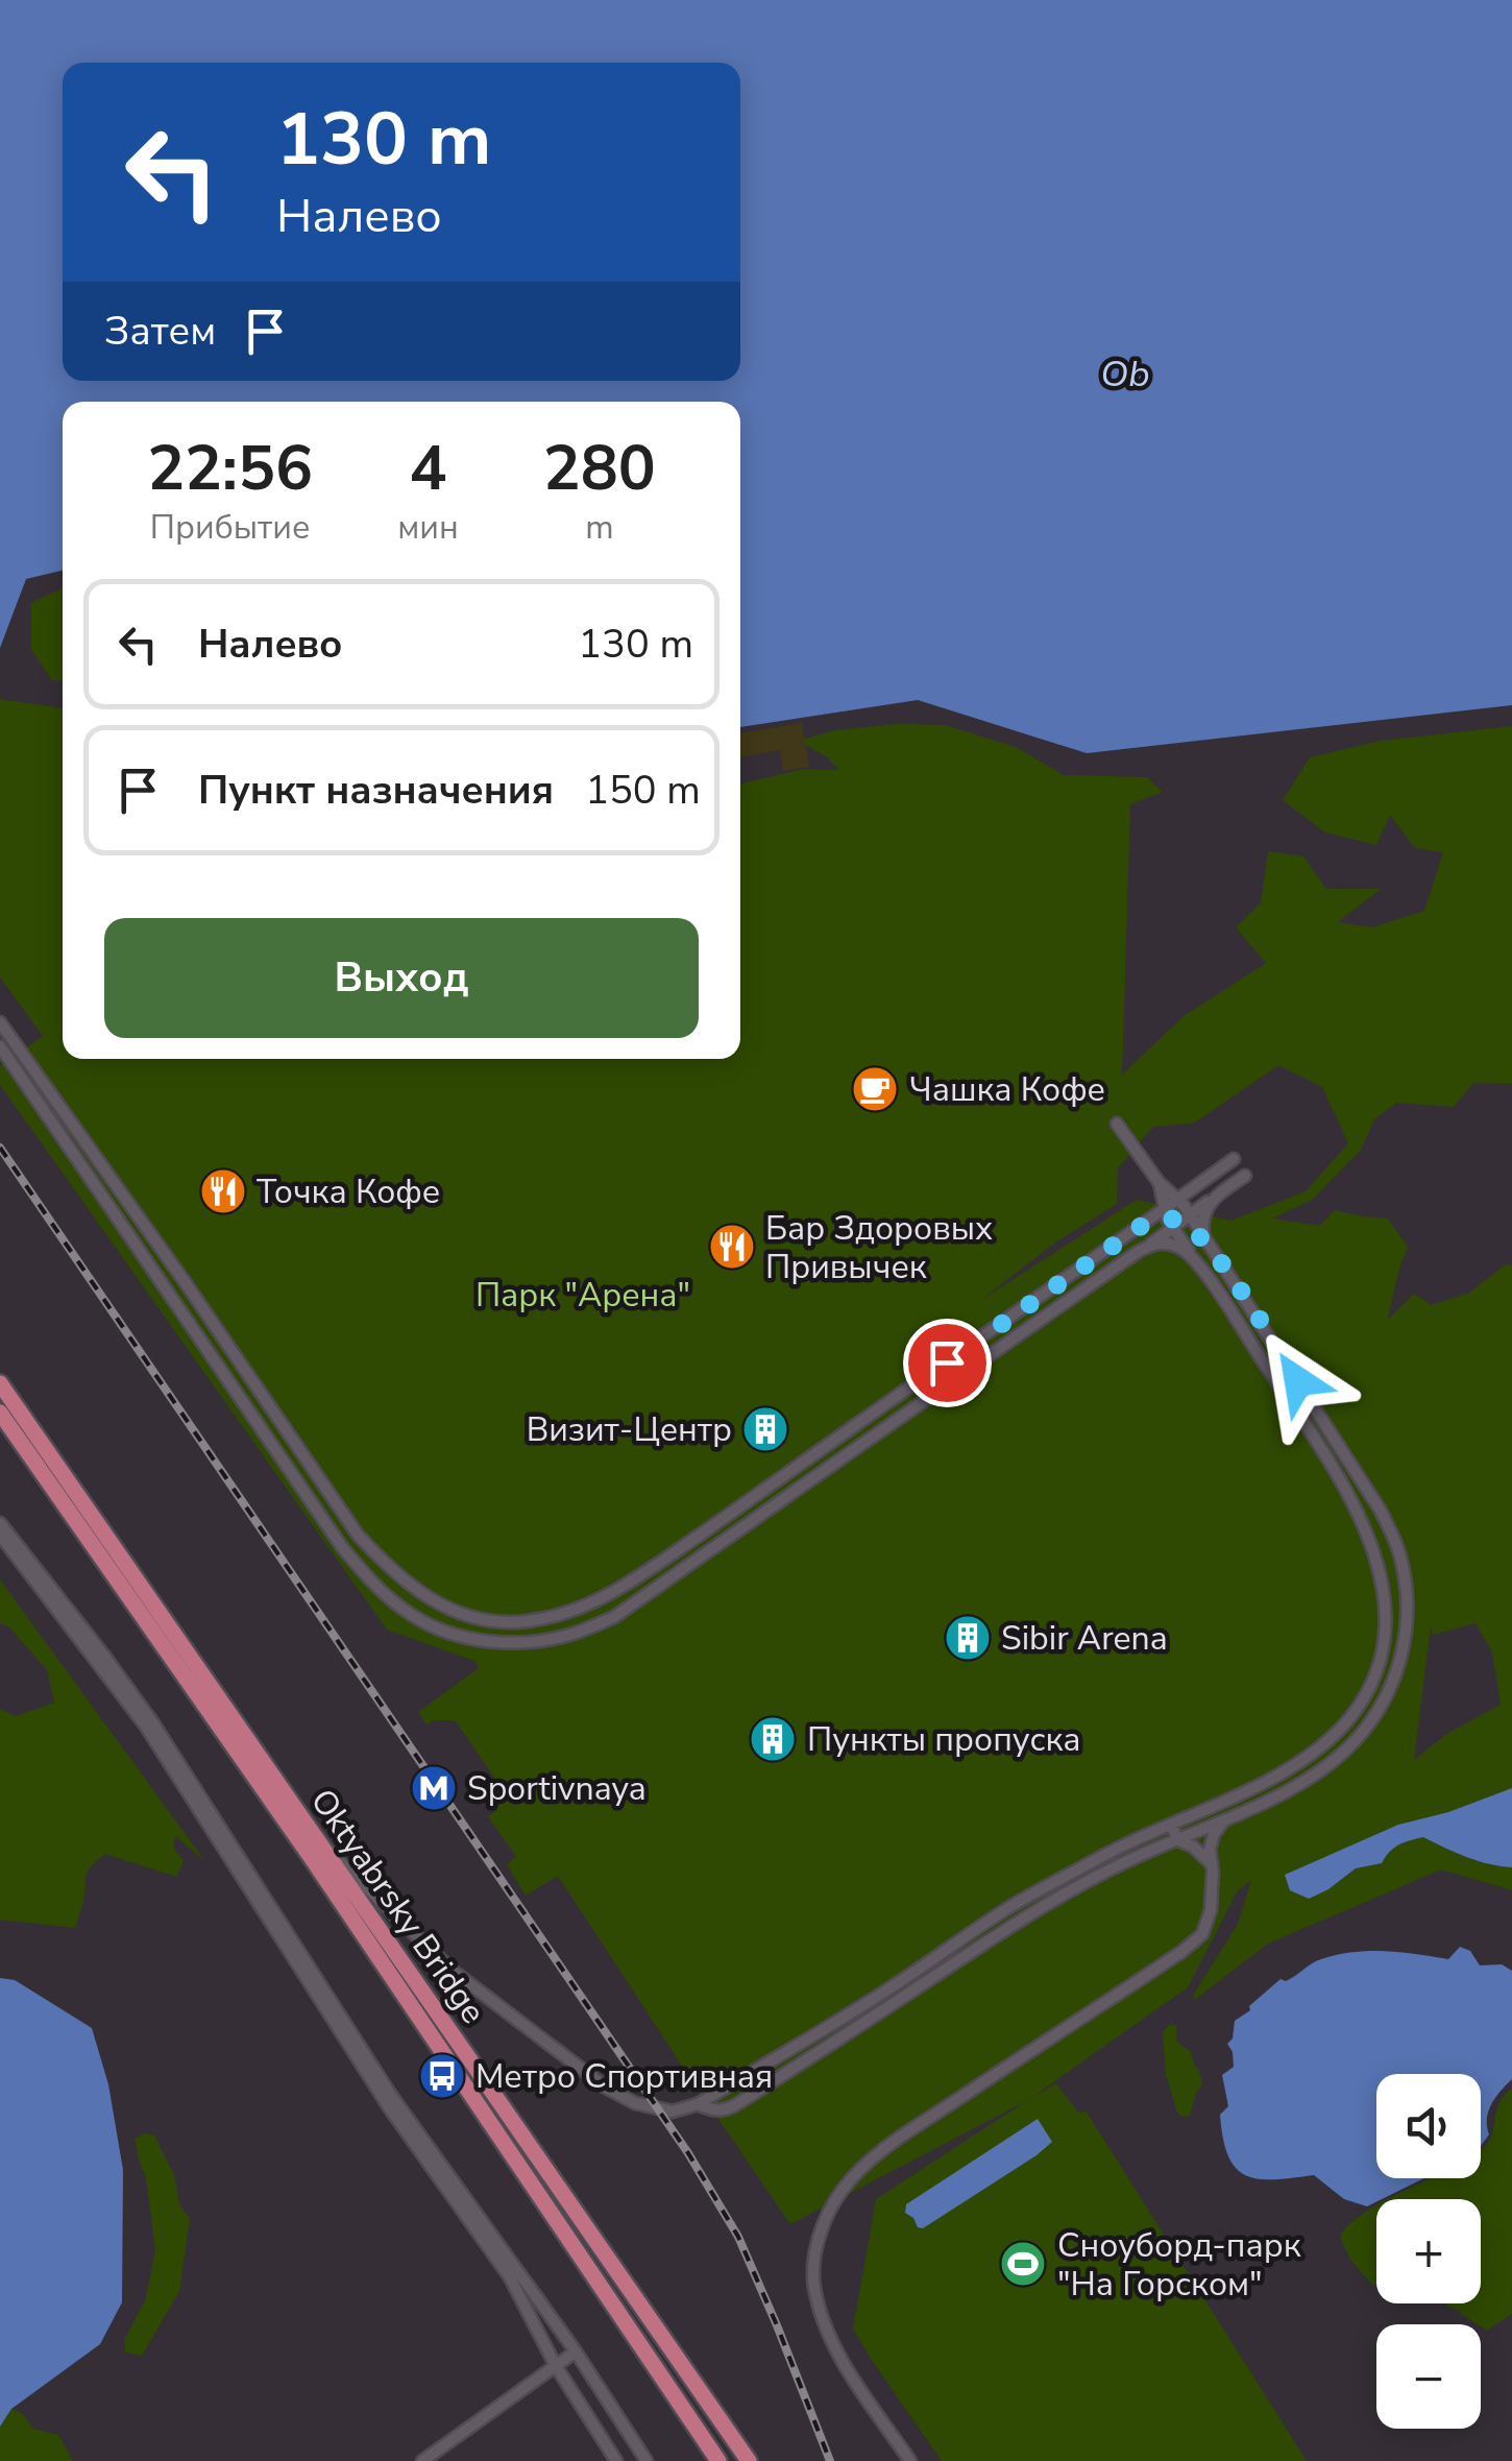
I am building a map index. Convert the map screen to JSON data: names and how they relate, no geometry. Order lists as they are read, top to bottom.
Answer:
{
  "streets": {
    "main road": ["Oktyabrsky Bridge"]
  },
  "water": ["Ob"],
  "parks": ["Парк \"Арена\""],
  "places": {
    "cafe": ["Чашка Кофе"],
    "restaurant": ["Точка Кофе", "Бар Здоровых Привычек"],
    "building": ["Визит-Центр", "Sibir Arena", "Пункты пропуска"],
    "metro station": ["Sportivnaya"],
    "bus stop": ["Метро Спортивная"],
    "sports": ["Сноуборд-парк \"На Горском\""]
  },
  "page": {
    "turn": ["130 m", "Налево"],
    "then": "Затем",
    "eta": [
      "22:56",
      "Прибытие",
      "4",
      "мин",
      "280",
      "m"
    ],
    "list": [
      {
        "name": "Налево",
        "value": "130 m"
      },
      {
        "name": "Пункт назначения",
        "value": "150 m"
      }
    ],
    "buttons": "Выход",
    "map_buttons": ["+", "−"]
  }
}
